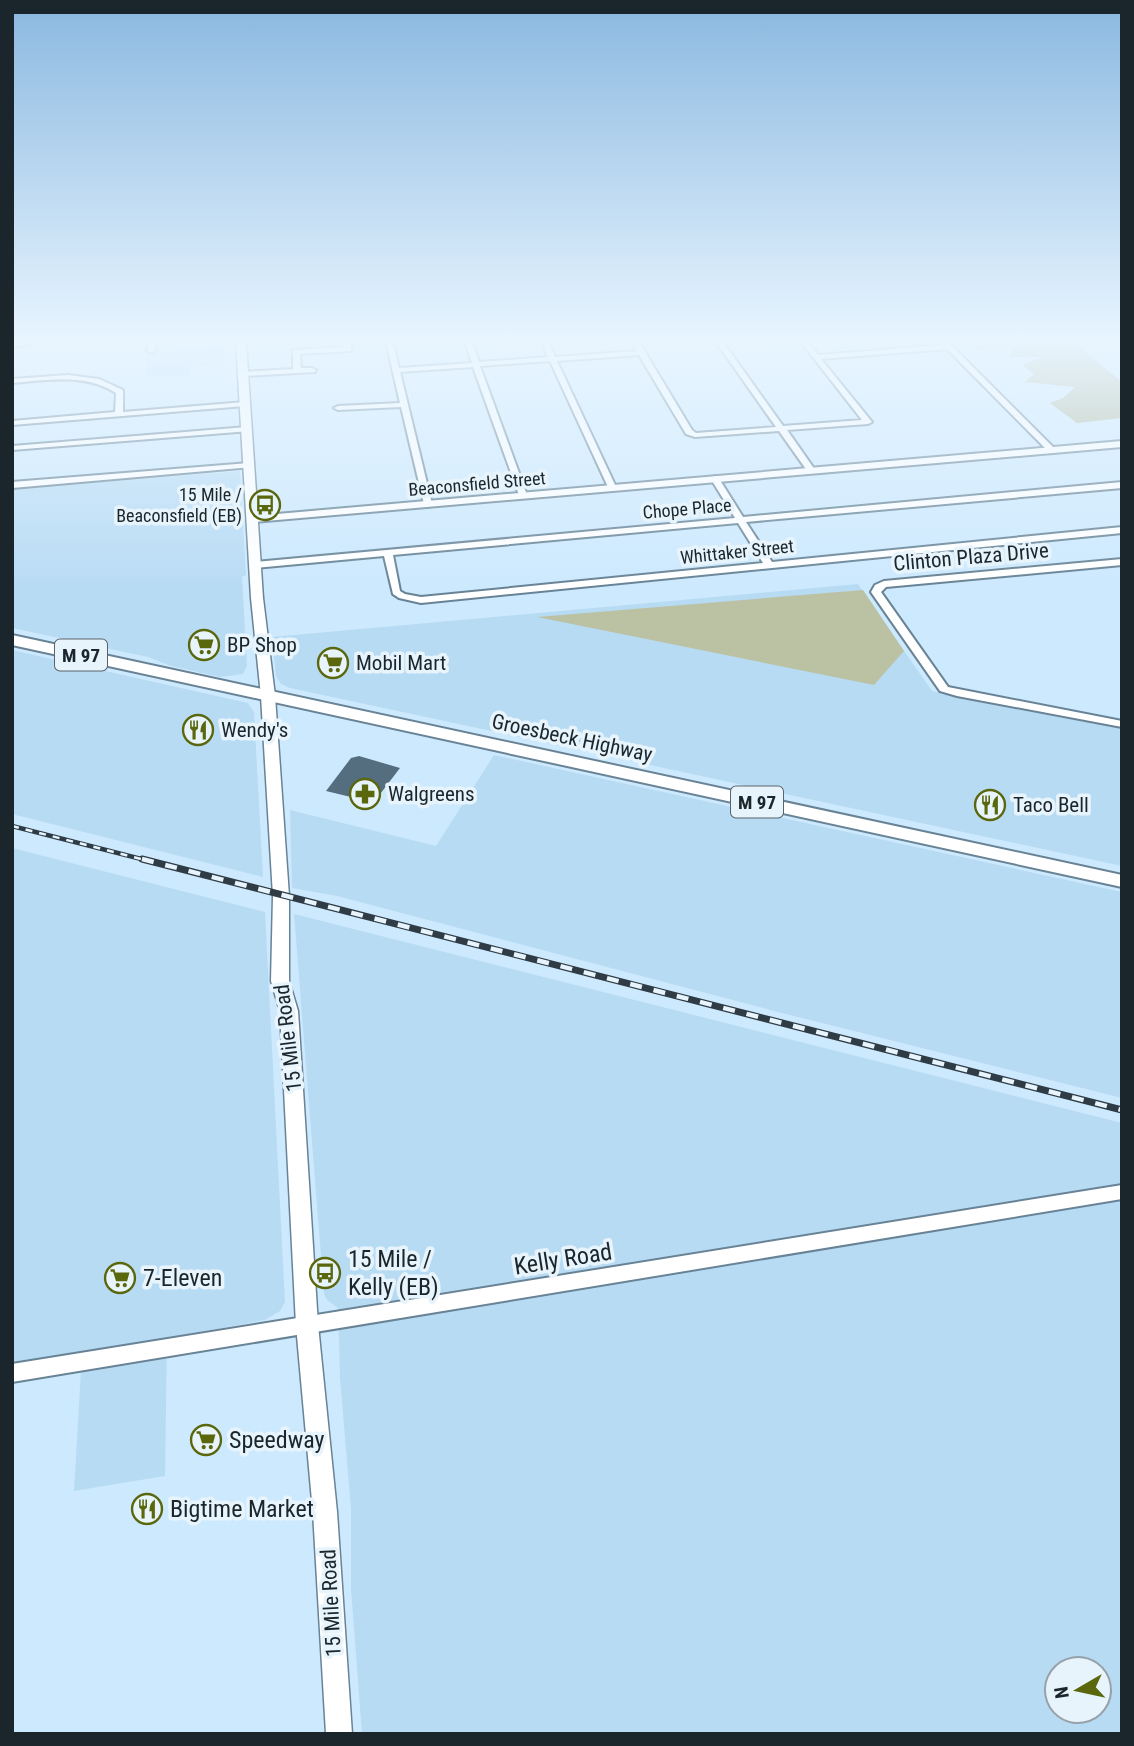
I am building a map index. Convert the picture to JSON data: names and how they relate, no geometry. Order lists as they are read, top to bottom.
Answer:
{
  "streets": {
    "main road": ["M 97", "Groesbeck Highway", "15 Mile Road"],
    "street": [
      "Beaconsfield Street",
      "Chope Place",
      "Whittaker Street",
      "Clinton Plaza Drive",
      "Kelly Road"
    ]
  },
  "crossings": [
    ["Beaconsfield Street", "15 Mile Road"],
    ["Chope Place", "Whittaker Street"],
    ["Chope Place", "15 Mile Road"],
    ["Groesbeck Highway", "15 Mile Road"],
    ["15 Mile Road", "Kelly Road"]
  ],
  "places": {
    "bus stop": ["15 Mile / Beaconsfield (EB)", "15 Mile / Kelly (EB)"],
    "supermarket": [
      "BP Shop",
      "Mobil Mart",
      "7-Eleven",
      "Speedway"
    ],
    "restaurant": ["Wendy's", "Taco Bell", "Bigtime Market"],
    "pharmacy": ["Walgreens"]
  },
  "north": "left"
}
